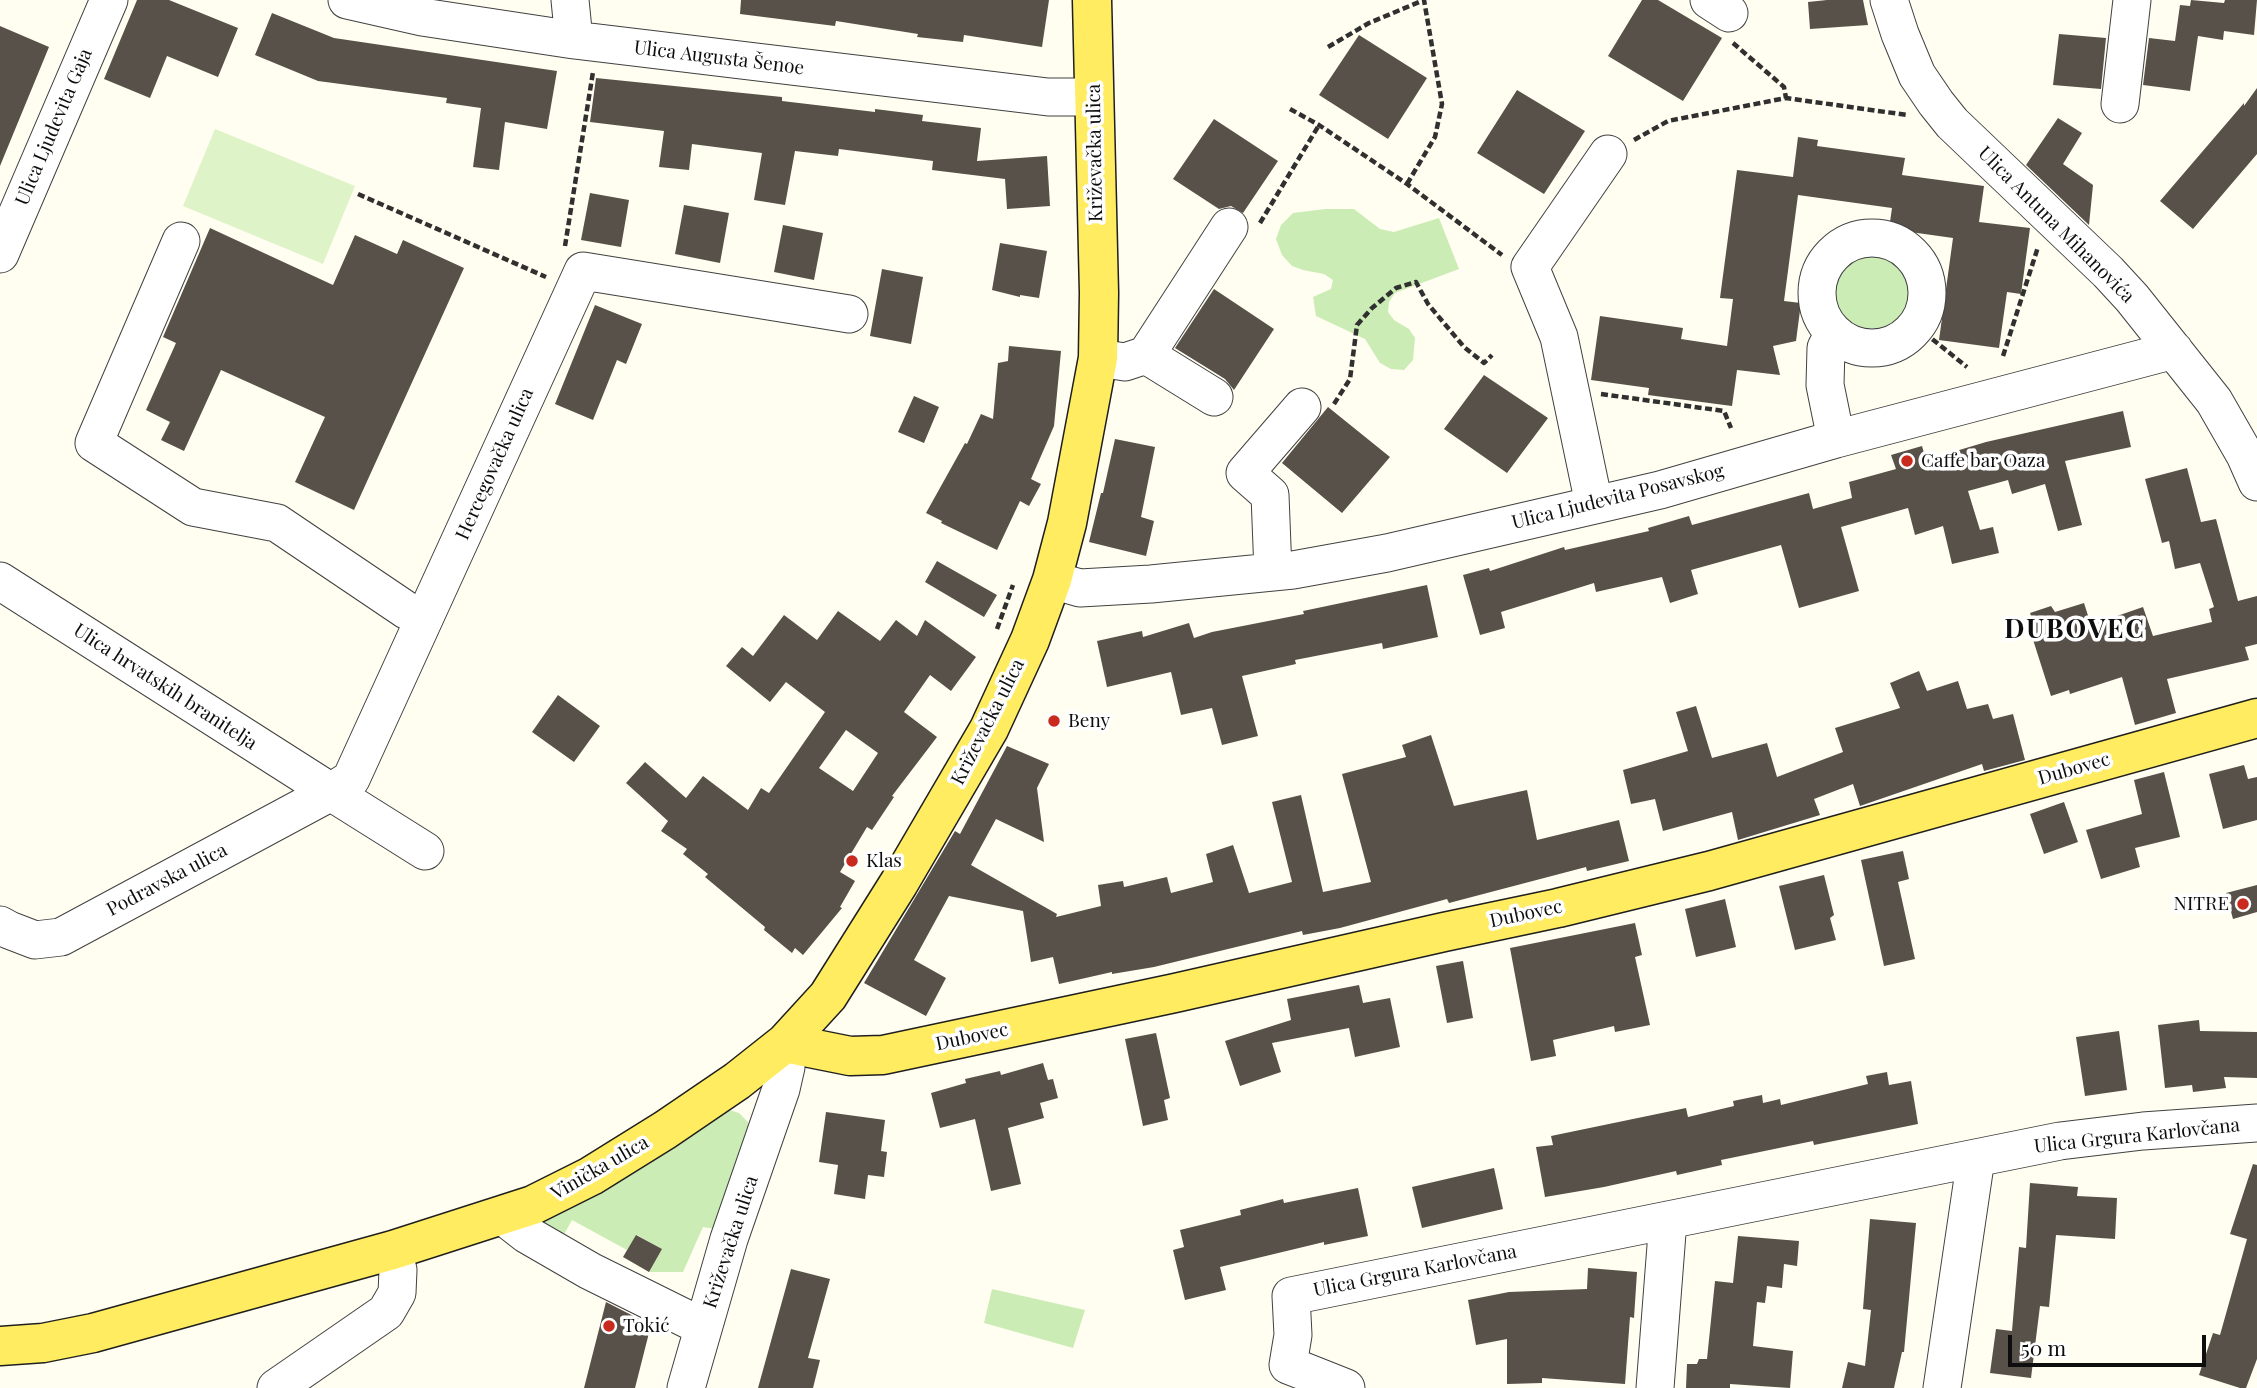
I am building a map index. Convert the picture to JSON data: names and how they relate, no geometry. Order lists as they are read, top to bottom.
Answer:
{
  "streets": {
    "main road": ["Križevačka ulica", "Dubovec", "Vinička ulica"],
    "street": [
      "Ulica Augusta Šenoe",
      "Ulica Ljudevita Gaja",
      "Ulica Antuna Mihanovića",
      "Hercegovačka ulica",
      "Ulica Ljudevita Posavskog",
      "Ulica hrvatskih branitelja",
      "Podravska ulica",
      "Ulica Grgura Karlovčana"
    ]
  },
  "crossings": [
    ["Ulica Augusta Šenoe", "Križevačka ulica"],
    ["Križevačka ulica", "Ulica Ljudevita Posavskog"],
    ["Križevačka ulica", "Dubovec"],
    ["Križevačka ulica", "Vinička ulica"],
    ["Ulica Antuna Mihanovića", "Ulica Ljudevita Posavskog"],
    ["Hercegovačka ulica", "Ulica hrvatskih branitelja"],
    ["Hercegovačka ulica", "Podravska ulica"],
    ["Ulica hrvatskih branitelja", "Podravska ulica"],
    ["Dubovec", "Vinička ulica"]
  ],
  "districts": ["DUBOVEC"],
  "places": [
    "Caffe bar Oaza",
    "Beny",
    "Klas",
    "NITRE",
    "Tokić"
  ],
  "scale_bar": "50 m"
}
